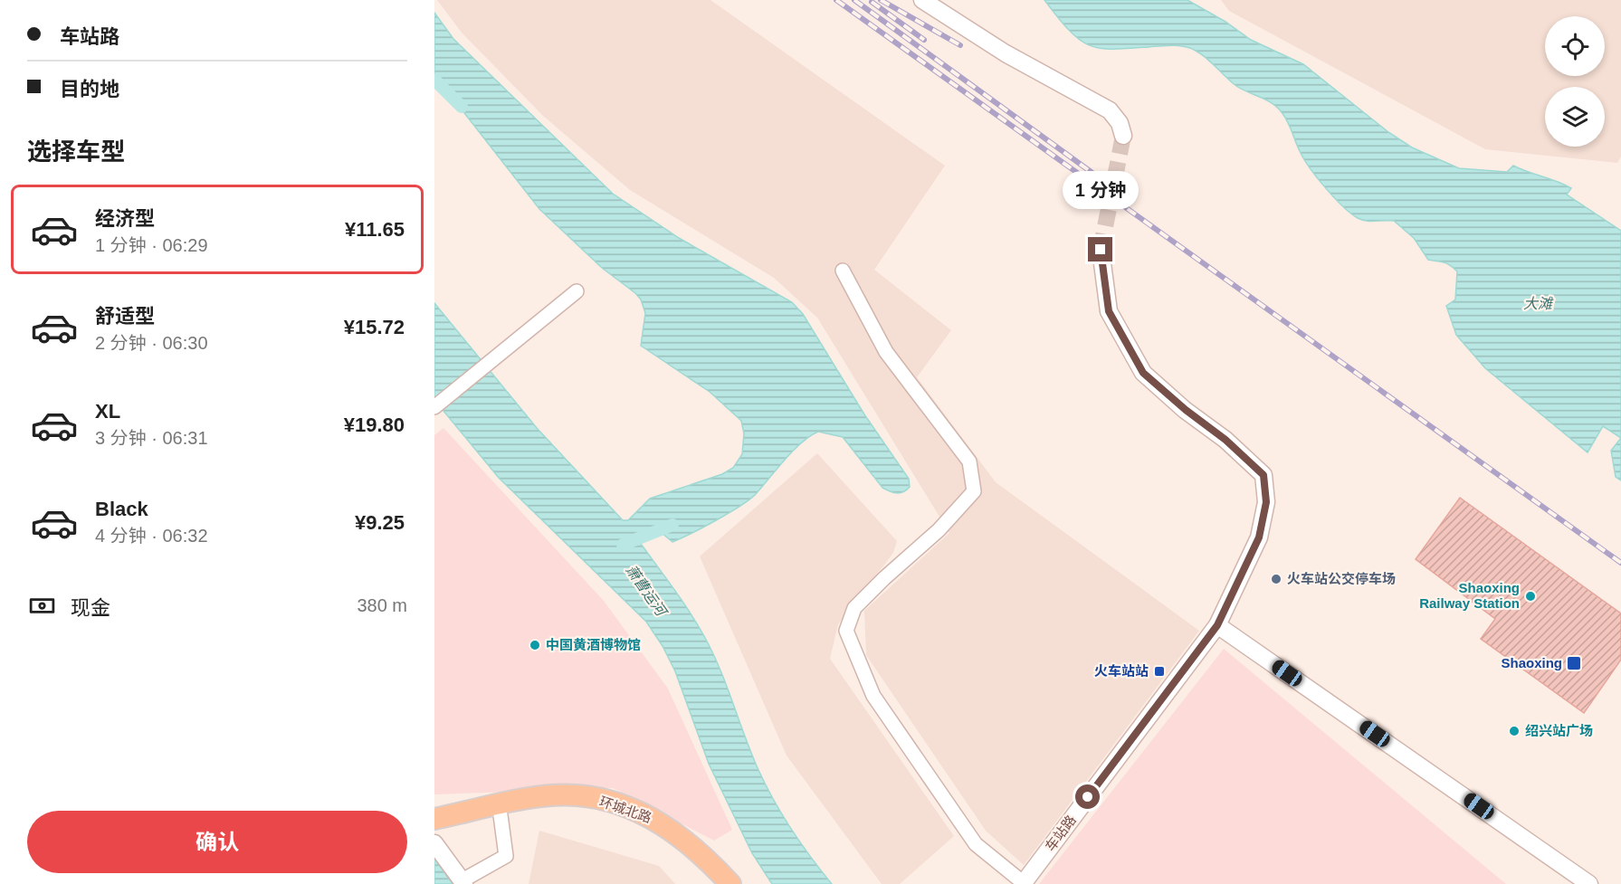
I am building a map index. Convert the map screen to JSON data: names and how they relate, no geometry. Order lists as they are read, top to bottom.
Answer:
{
  "streets": {
    "main road": ["环城北路"],
    "street": ["车站路"]
  },
  "water": ["大滩", "萧曹运河"],
  "places": {
    "other": [
      "火车站公交停车场",
      "Shaoxing Railway Station",
      "中国黄酒博物馆",
      "绍兴站广场"
    ],
    "transit": ["Shaoxing", "火车站站"]
  },
  "page": {
    "banner": ["车站路", "目的地"],
    "heading": "选择车型",
    "bubble": "1 分钟",
    "list": [
      {
        "name": "经济型",
        "note": "1 分钟 · 06:29",
        "value": "¥11.65"
      },
      {
        "name": "舒适型",
        "note": "2 分钟 · 06:30",
        "value": "¥15.72"
      },
      {
        "name": "XL",
        "note": "3 分钟 · 06:31",
        "value": "¥19.80"
      },
      {
        "name": "Black",
        "note": "4 分钟 · 06:32",
        "value": "¥9.25"
      }
    ],
    "pay": ["现金", "380 m"],
    "buttons": "确认"
  }
}
